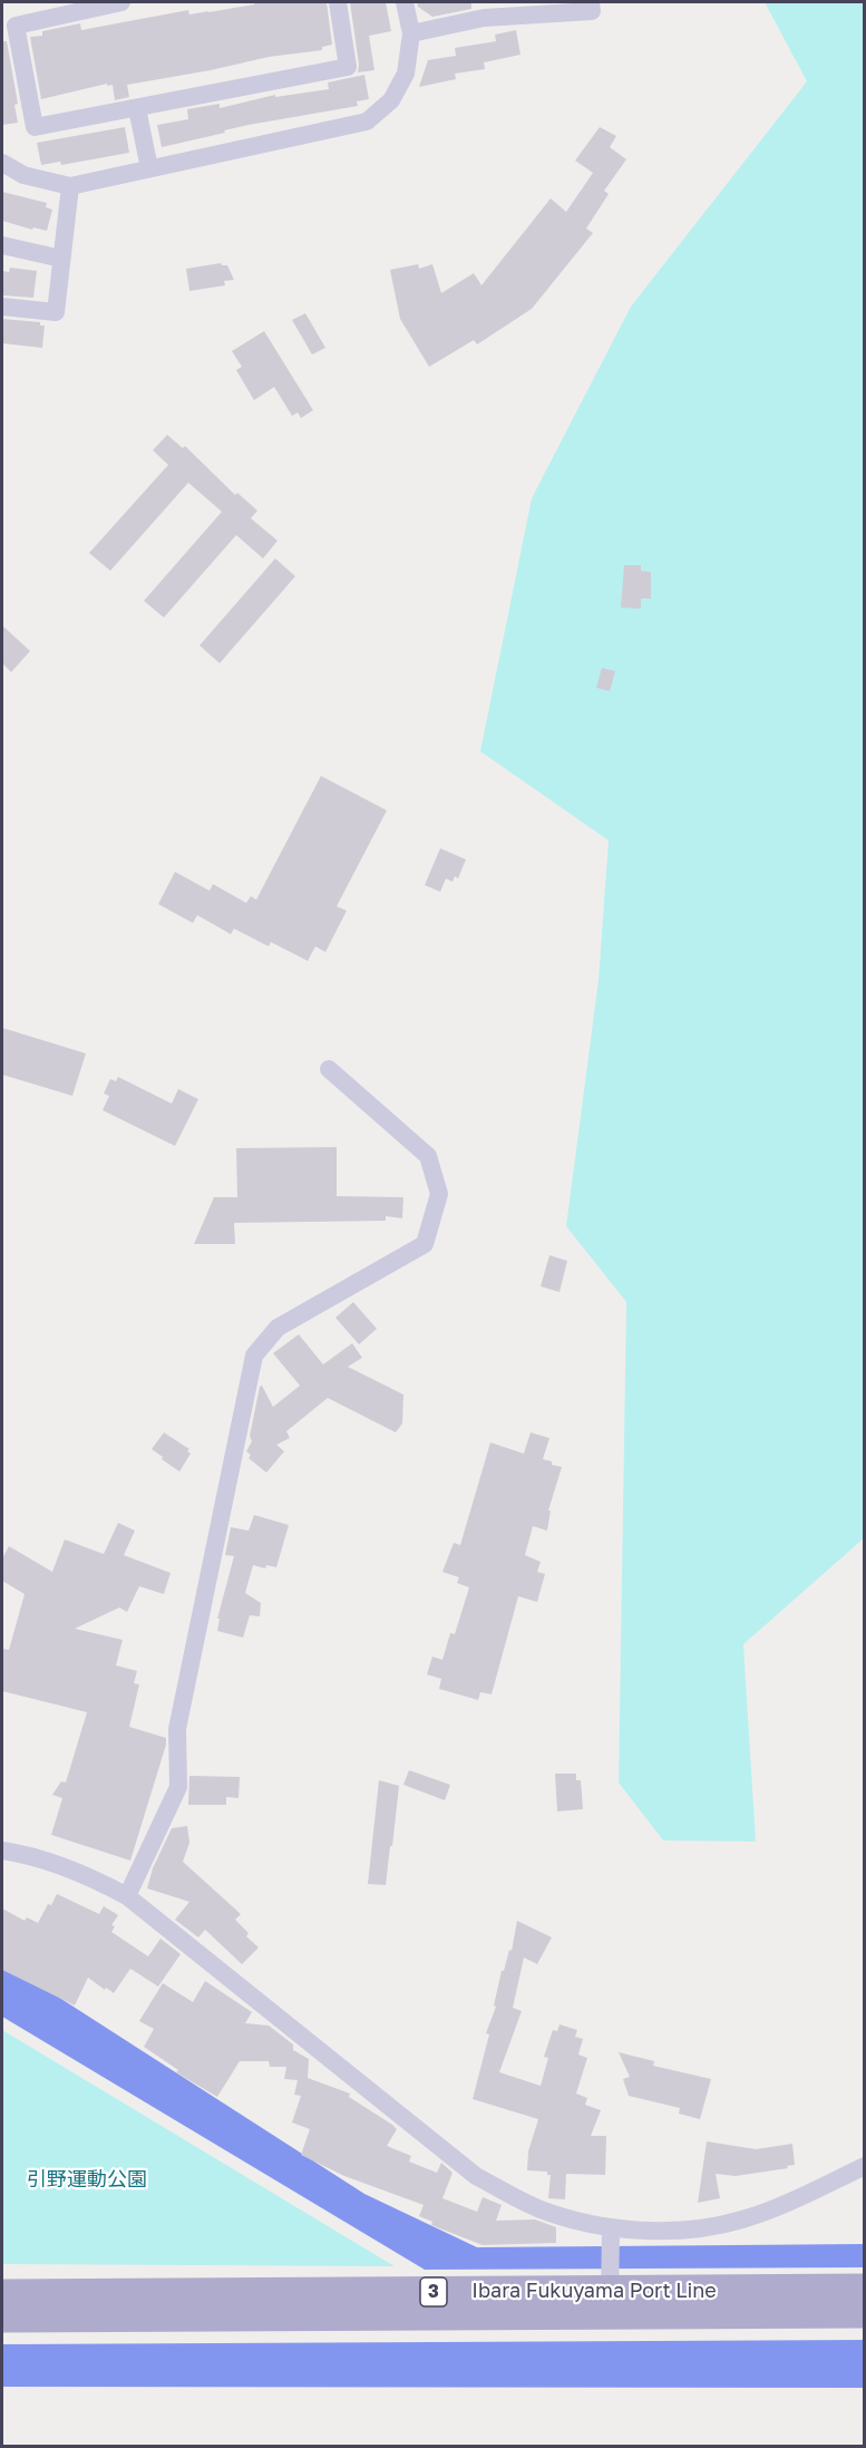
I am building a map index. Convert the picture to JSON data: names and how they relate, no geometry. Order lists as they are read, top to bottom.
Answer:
{
  "streets": {
    "main road": ["Ibara Fukuyama Port Line", "3"]
  },
  "parks": ["引野運動公園"]
}
